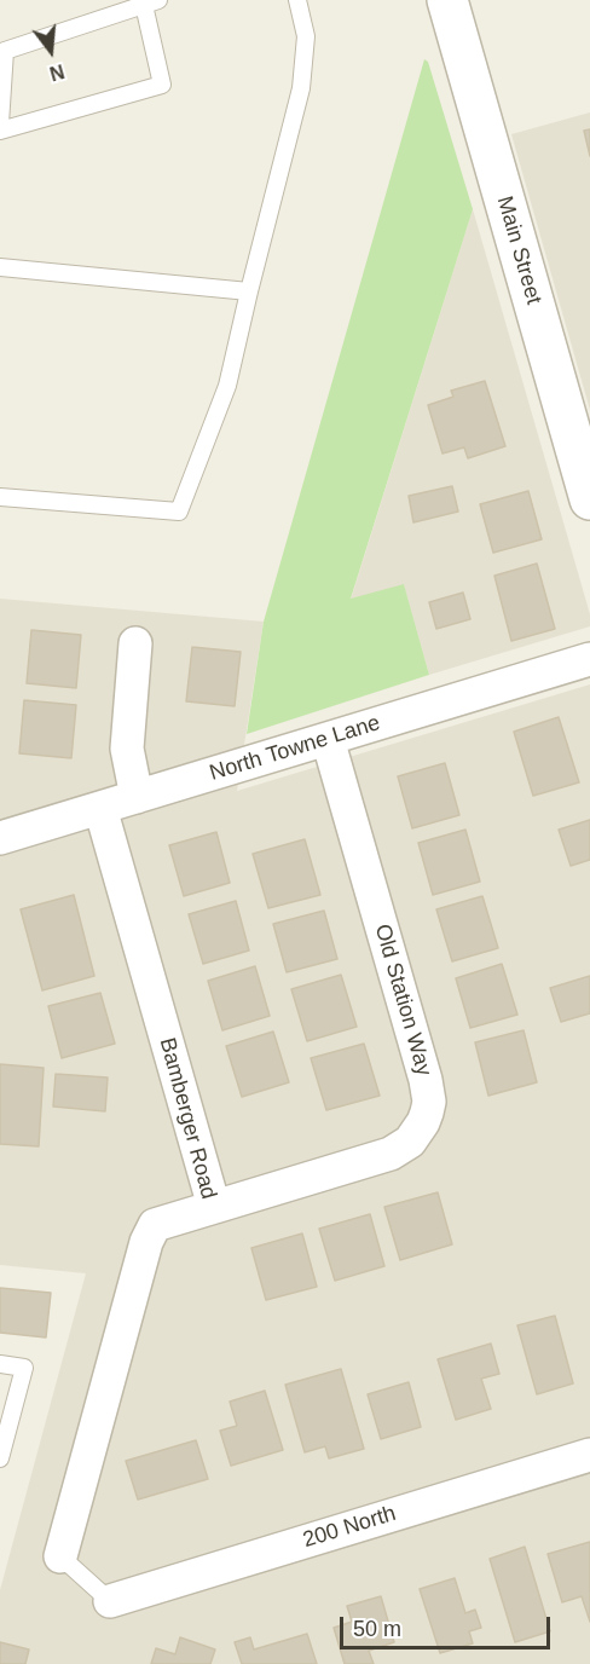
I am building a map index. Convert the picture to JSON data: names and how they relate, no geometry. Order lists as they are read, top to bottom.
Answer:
{
  "streets": {
    "street": [
      "Main Street",
      "North Towne Lane",
      "Old Station Way",
      "Bamberger Road",
      "200 North"
    ]
  },
  "crossings": [
    ["North Towne Lane", "Old Station Way"],
    ["North Towne Lane", "Bamberger Road"],
    ["Old Station Way", "Bamberger Road"]
  ],
  "scale_bar": "50 m",
  "north": "bottom"
}
